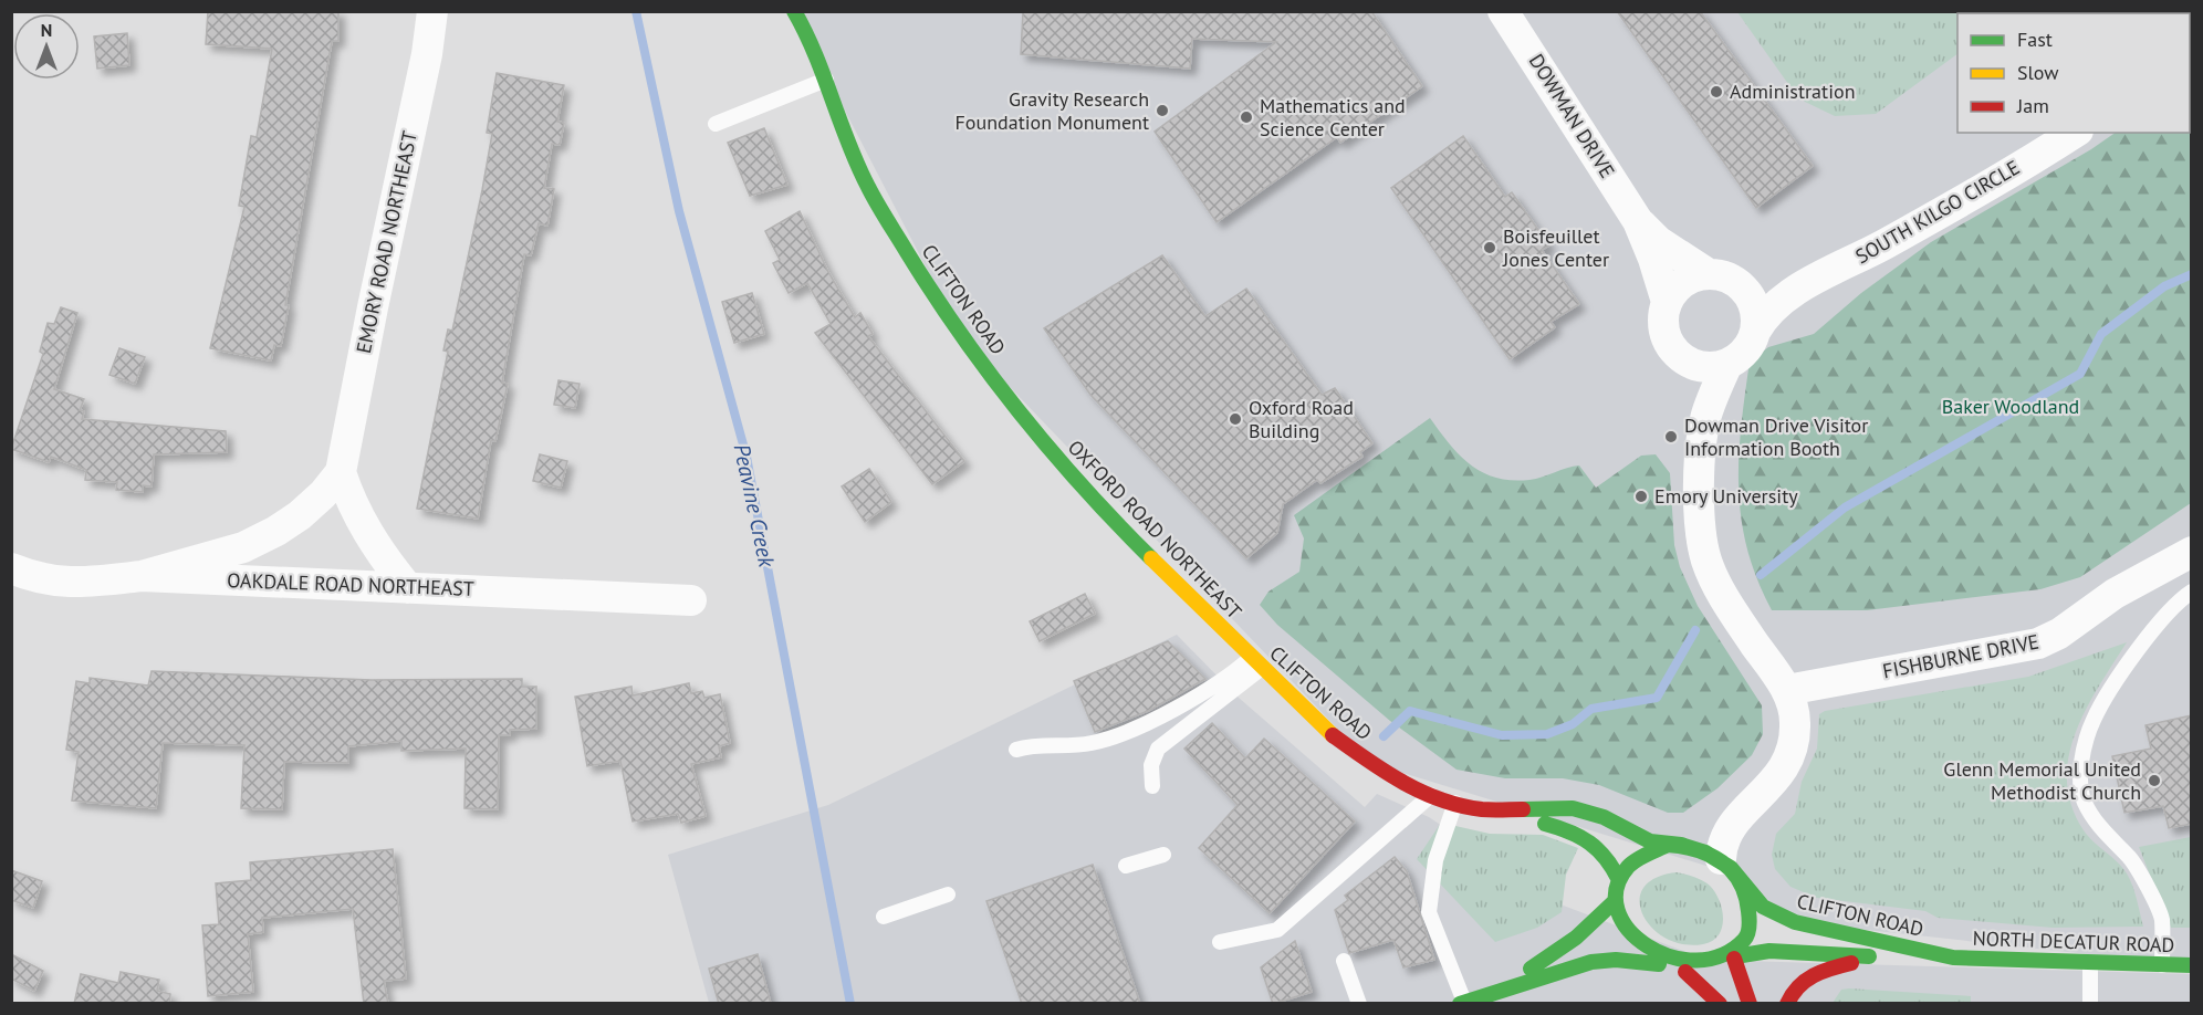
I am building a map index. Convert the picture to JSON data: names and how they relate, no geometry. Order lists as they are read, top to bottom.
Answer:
{
  "streets": {
    "main road": ["CLIFTON ROAD", "OXFORD ROAD NORTHEAST", "NORTH DECATUR ROAD"],
    "street": [
      "DOWMAN DRIVE",
      "SOUTH KILGO CIRCLE",
      "EMORY ROAD NORTHEAST",
      "OAKDALE ROAD NORTHEAST",
      "FISHBURNE DRIVE"
    ]
  },
  "crossings": [
    ["DOWMAN DRIVE", "SOUTH KILGO CIRCLE"],
    ["EMORY ROAD NORTHEAST", "OAKDALE ROAD NORTHEAST"],
    ["CLIFTON ROAD", "OXFORD ROAD NORTHEAST"],
    ["CLIFTON ROAD", "NORTH DECATUR ROAD"]
  ],
  "water": ["Peavine Creek"],
  "parks": ["Baker Woodland"],
  "places": [
    "Administration",
    "Gravity Research Foundation Monument",
    "Mathematics and Science Center",
    "Boisfeuillet Jones Center",
    "Oxford Road Building",
    "Dowman Drive Visitor Information Booth",
    "Emory University",
    "Glenn Memorial United Methodist Church"
  ],
  "legend": ["Fast", "Slow", "Jam"],
  "north": "top"
}
